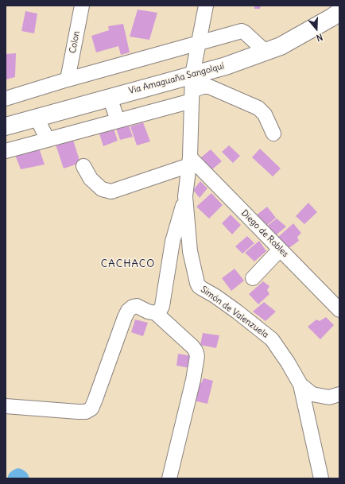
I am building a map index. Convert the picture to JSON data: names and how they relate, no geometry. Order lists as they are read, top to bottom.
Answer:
{
  "streets": {
    "highway": ["Via Amaguaña Sangolquí"],
    "street": ["Colon", "Diego de Robles", "Simón de Valenzuela"]
  },
  "crossings": [
    ["Via Amaguaña Sangolquí", "Simón de Valenzuela"],
    ["Diego de Robles", "Simón de Valenzuela"]
  ],
  "districts": ["CACHACO"],
  "north": "bottom"
}
